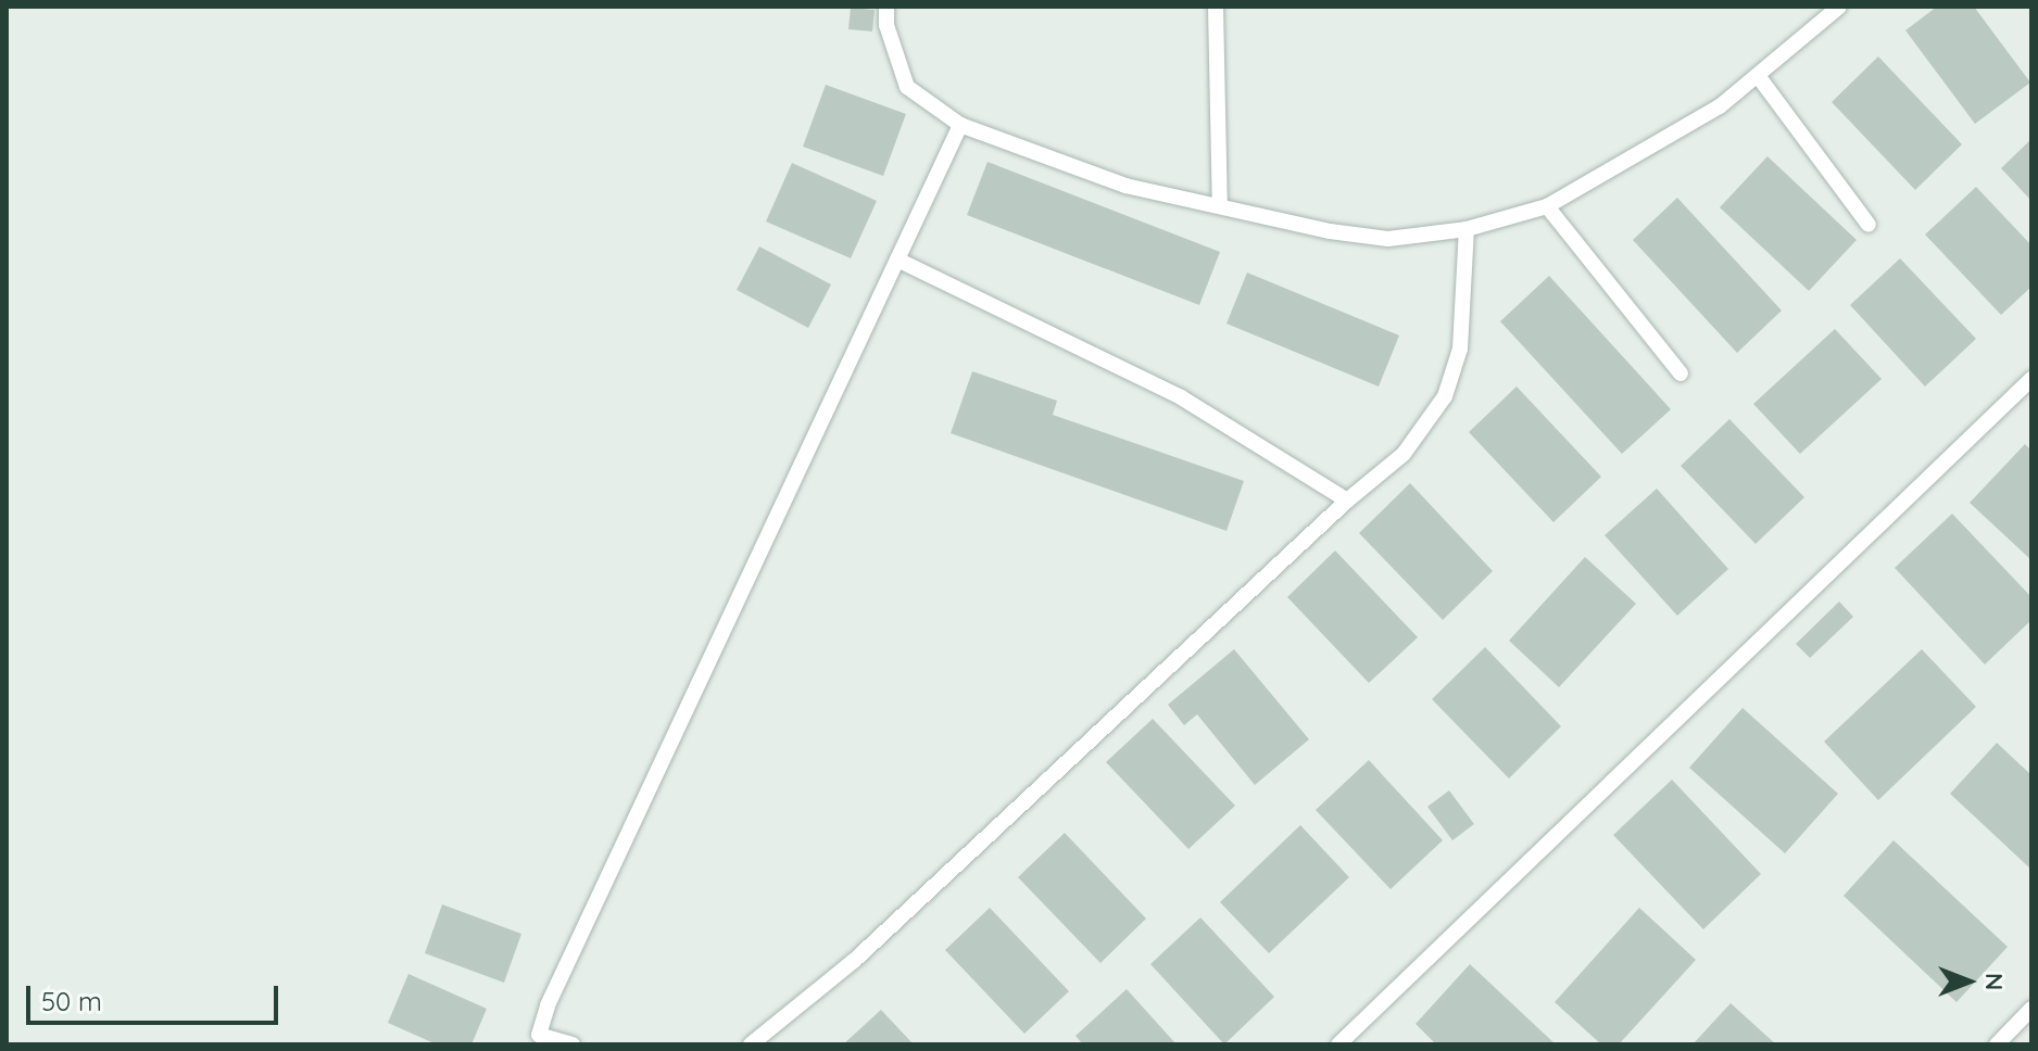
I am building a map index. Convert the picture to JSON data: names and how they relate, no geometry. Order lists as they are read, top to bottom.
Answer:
{
  "scale_bar": "50 m",
  "north": "right"
}
